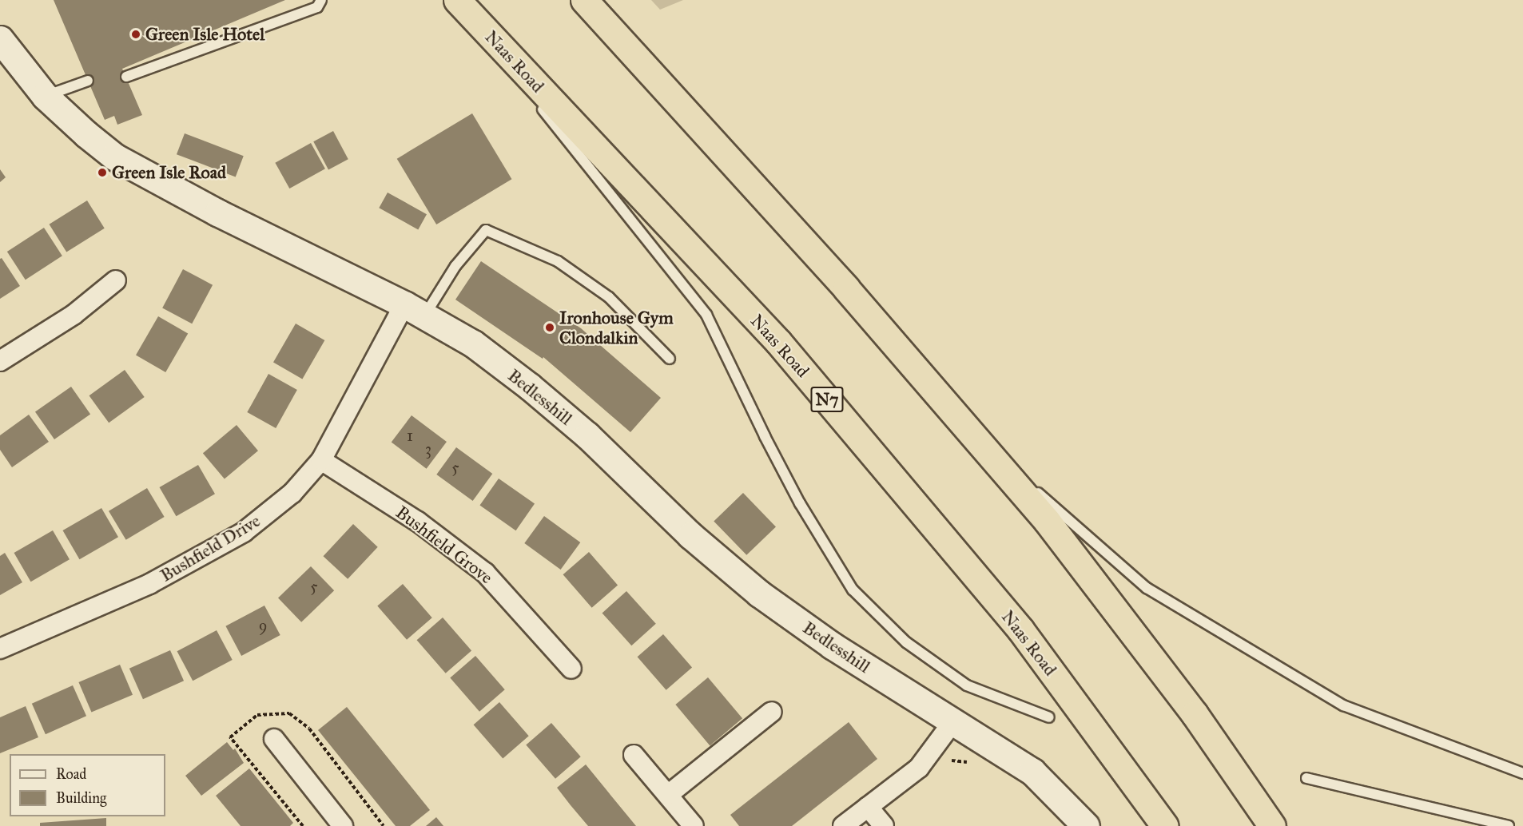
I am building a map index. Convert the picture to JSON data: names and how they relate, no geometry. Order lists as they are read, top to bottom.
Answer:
{
  "streets": {
    "highway": ["Naas Road", "N7"],
    "street": ["Bedlesshill", "Bushfield Grove", "Bushfield Drive"]
  },
  "crossings": [
    ["Bedlesshill", "Bushfield Drive"],
    ["Bushfield Grove", "Bushfield Drive"]
  ],
  "places": ["Green Isle Hotel", "Green Isle Road", "Ironhouse Gym Clondalkin"],
  "house_numbers": [
    "1",
    "3",
    "5",
    "5",
    "9"
  ],
  "legend": ["Road", "Building"]
}
